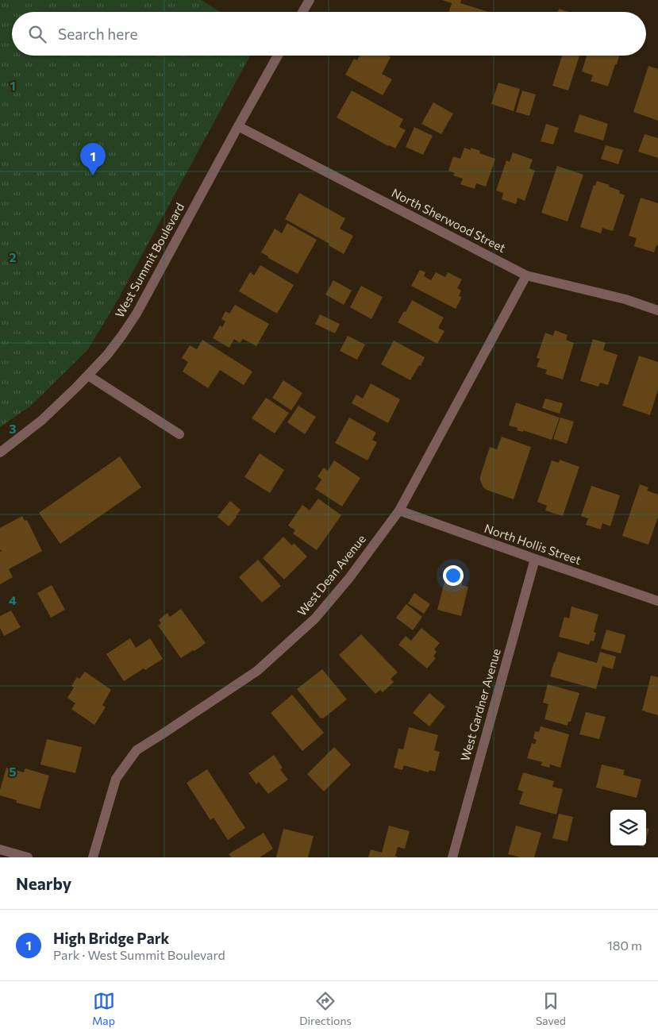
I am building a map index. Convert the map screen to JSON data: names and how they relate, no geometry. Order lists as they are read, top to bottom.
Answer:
{
  "streets": {
    "street": [
      "North Sherwood Street",
      "West Summit Boulevard",
      "North Hollis Street",
      "West Dean Avenue",
      "West Gardner Avenue"
    ]
  },
  "crossings": [
    ["North Sherwood Street", "West Summit Boulevard"],
    ["North Sherwood Street", "West Dean Avenue"],
    ["North Hollis Street", "West Dean Avenue"],
    ["North Hollis Street", "West Gardner Avenue"]
  ],
  "page": {
    "search": "Search here",
    "pins": "1",
    "heading": "Nearby",
    "list": [
      {
        "mark": "1",
        "name": "High Bridge Park",
        "note": "Park · West Summit Boulevard",
        "value": "180 m"
      }
    ],
    "nav": ["Map", "Directions", "Saved"]
  },
  "grid": {
    "rows": [
      "1",
      "2",
      "3",
      "4",
      "5"
    ]
  }
}
